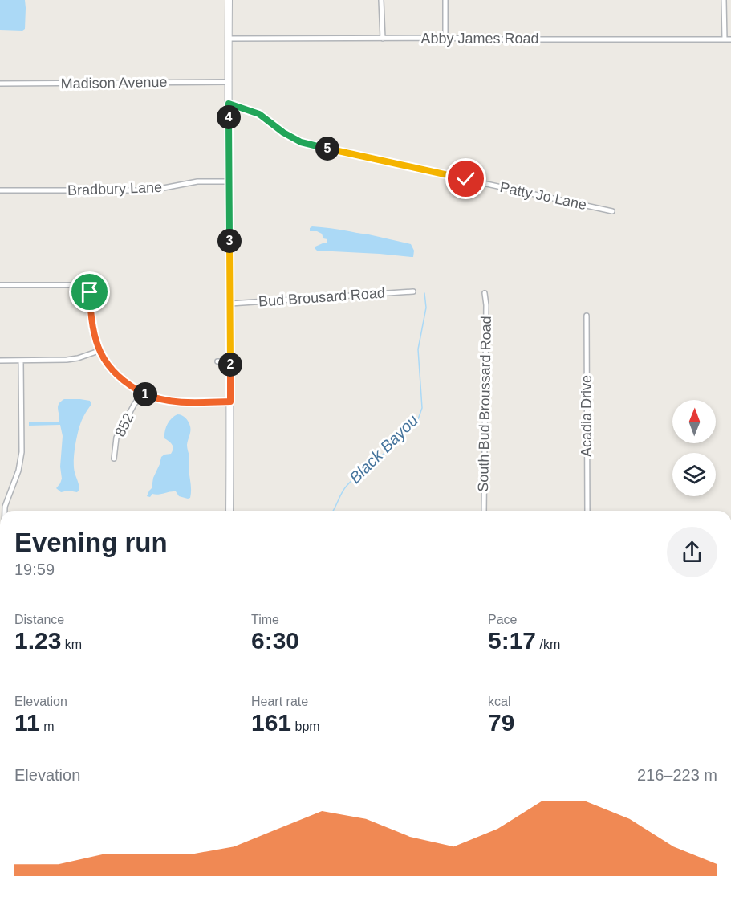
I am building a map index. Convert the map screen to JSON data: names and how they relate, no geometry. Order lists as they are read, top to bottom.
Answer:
{
  "streets": {
    "street": [
      "Abby James Road",
      "Madison Avenue",
      "Bradbury Lane",
      "Patty Jo Lane",
      "Bud Brousard Road",
      "South Bud Broussard Road",
      "Acadia Drive",
      "852"
    ]
  },
  "water": ["Black Bayou"],
  "north": "top",
  "page": {
    "pins": [
      "4",
      "5",
      "3",
      "2",
      "1"
    ],
    "heading": ["Evening run", "19:59"],
    "stats": [
      ["Distance", "1.23 km"],
      ["Time", "6:30"],
      ["Pace", "5:17 /km"],
      ["Elevation", "11 m"],
      ["Heart rate", "161 bpm"],
      ["kcal", "79"]
    ],
    "chart": ["Elevation", "216–223 m"]
  }
}
